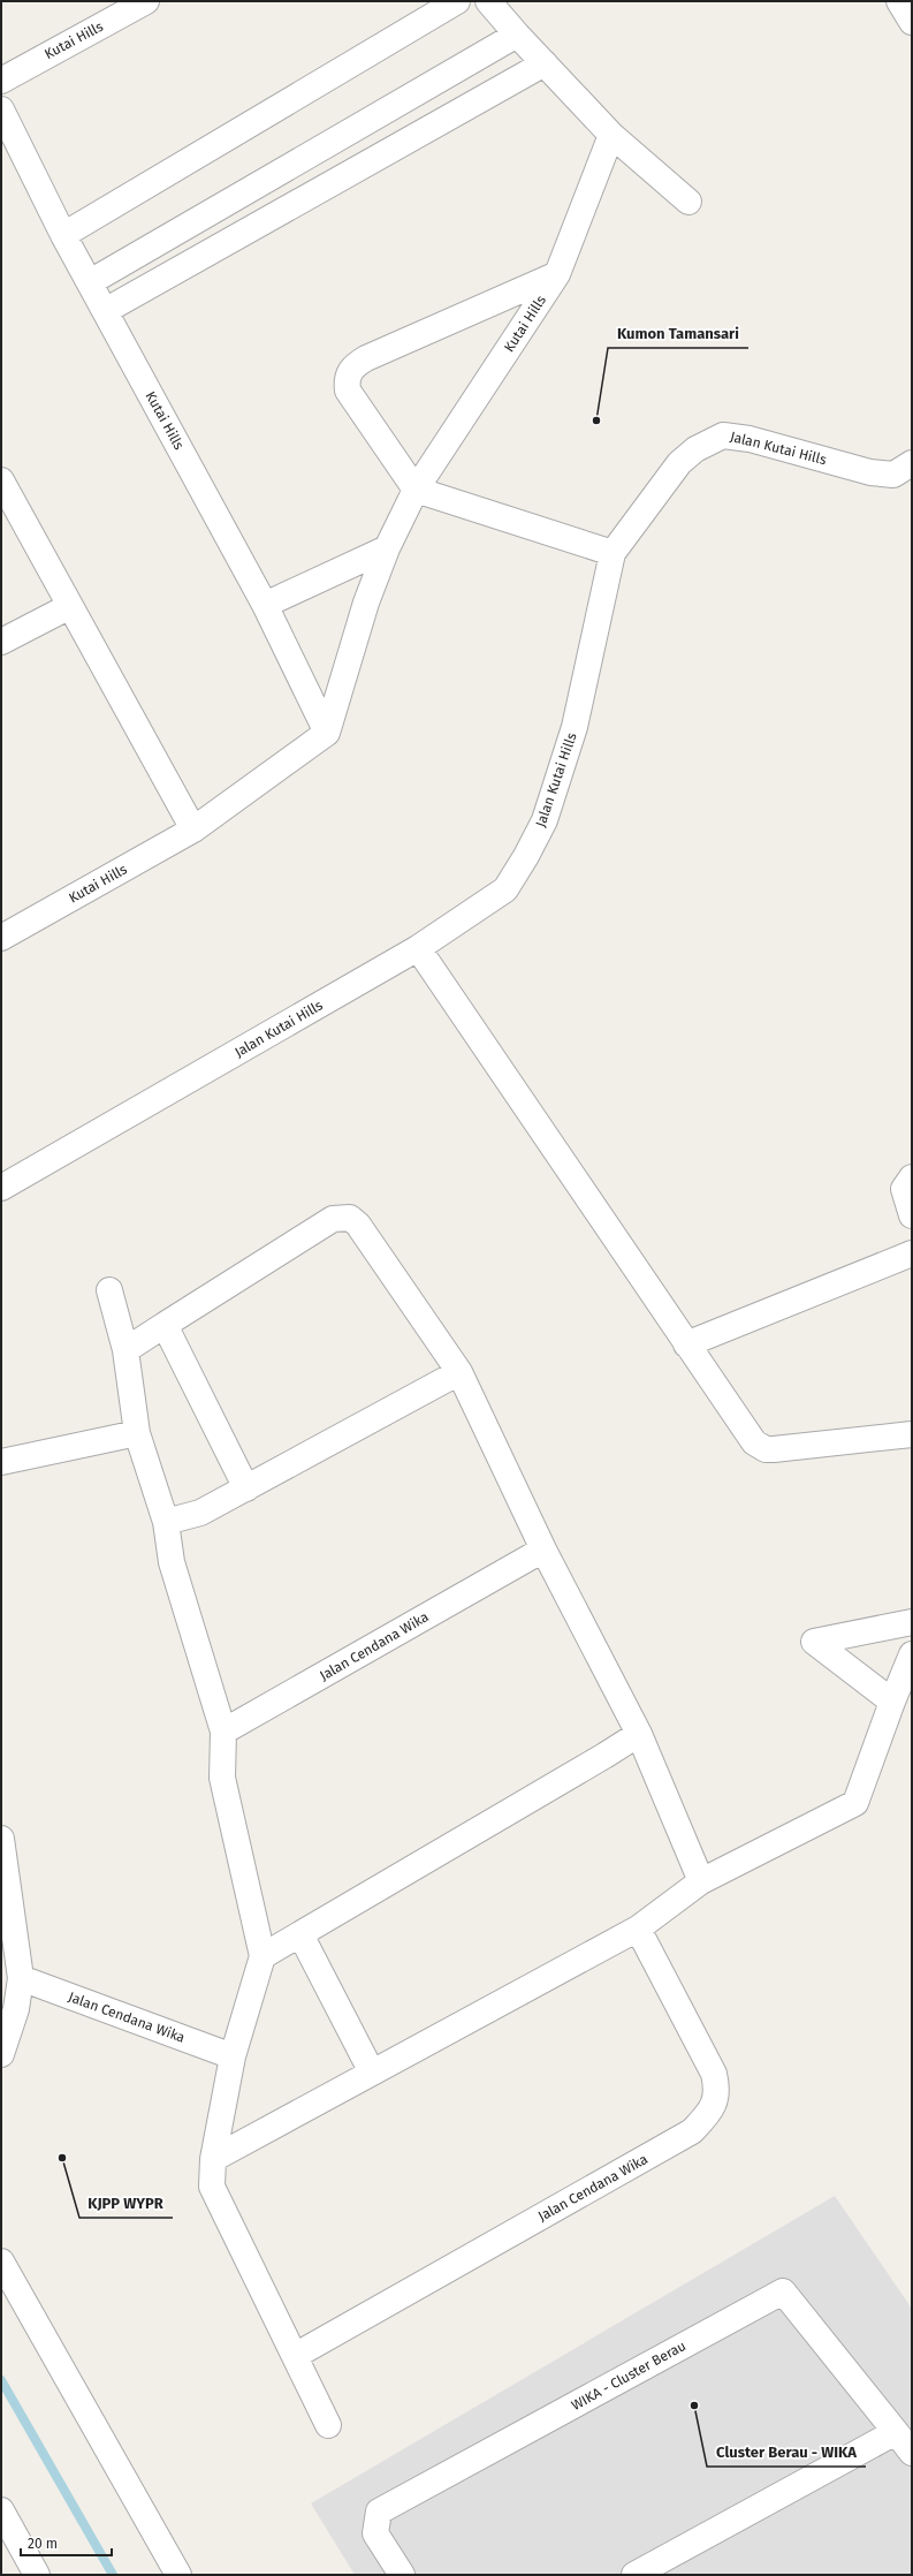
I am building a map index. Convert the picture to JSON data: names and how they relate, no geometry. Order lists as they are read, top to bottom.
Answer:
{
  "streets": {
    "street": [
      "Kutai Hills",
      "Jalan Kutai Hills",
      "Jalan Cendana Wika",
      "WIKA - Cluster Berau"
    ]
  },
  "places": ["Kumon Tamansari", "KJPP WYPR", "Cluster Berau - WIKA"],
  "scale_bar": "20 m"
}
